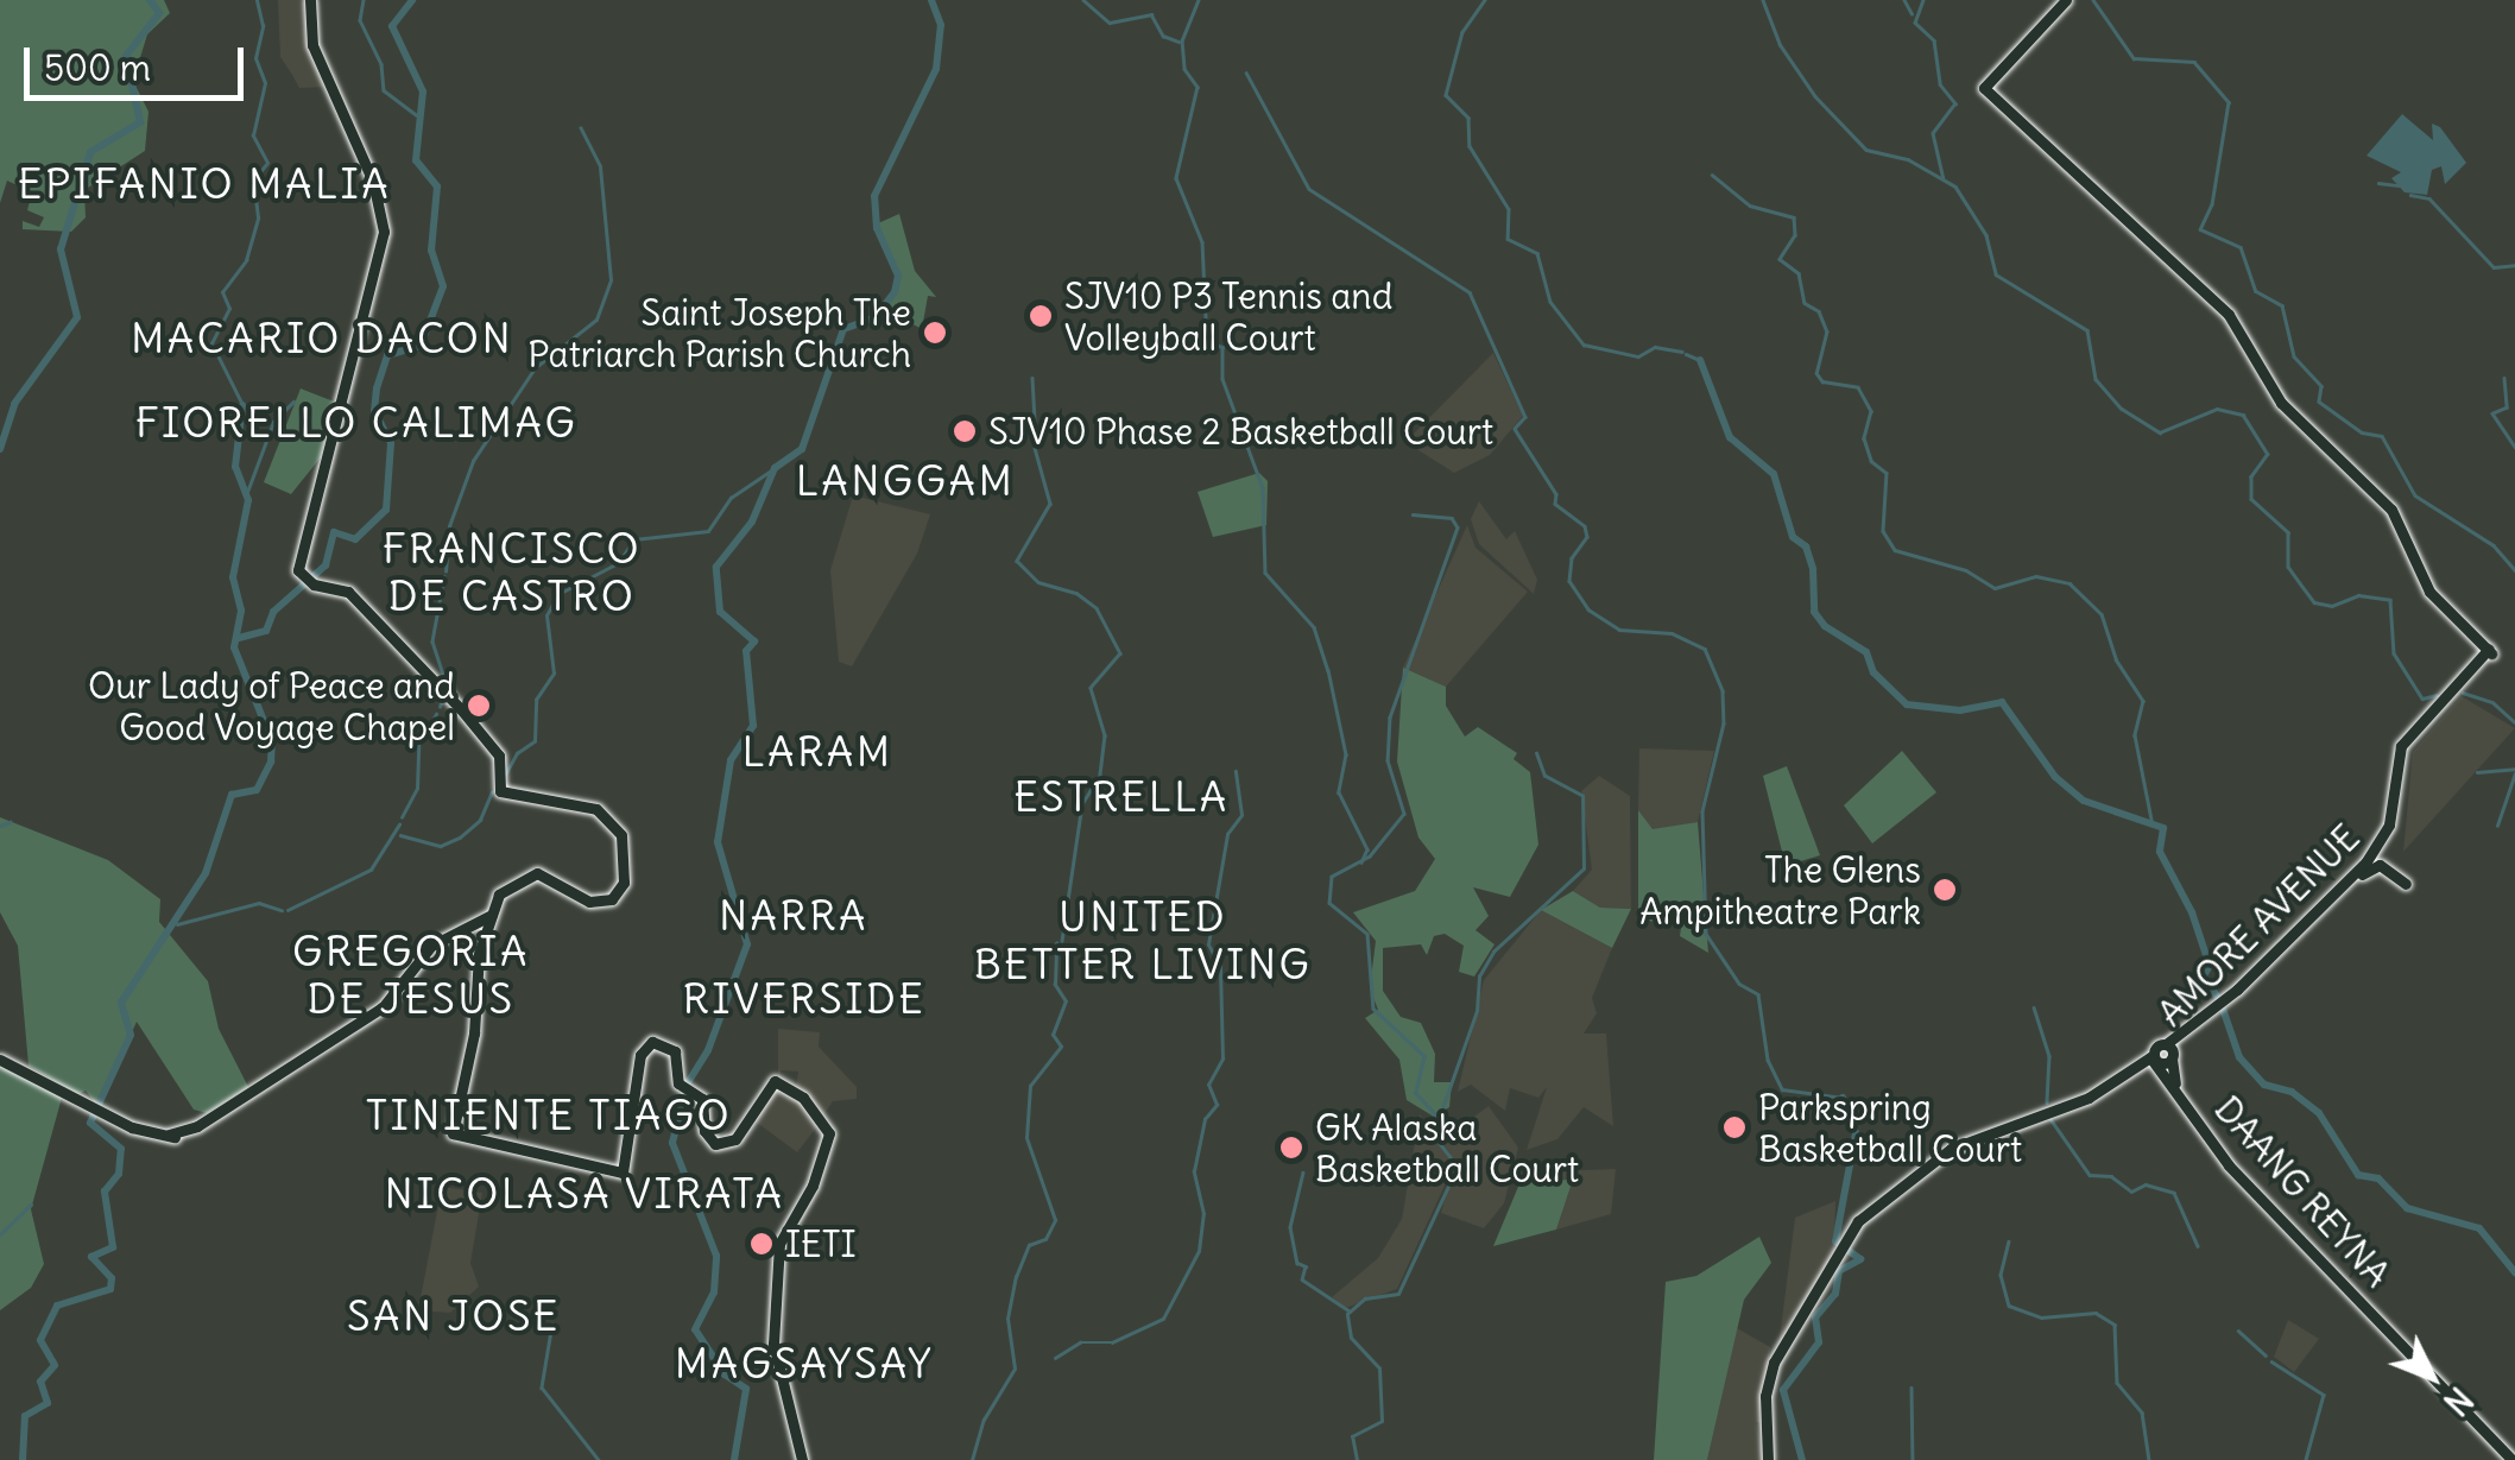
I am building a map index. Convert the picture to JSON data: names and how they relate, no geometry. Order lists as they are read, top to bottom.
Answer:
{
  "streets": {
    "main road": ["AMORE AVENUE", "DAANG REYNA"]
  },
  "crossings": [
    ["AMORE AVENUE", "DAANG REYNA"]
  ],
  "districts": [
    "EPIFANIO MALIA",
    "MACARIO DACON",
    "FIORELLO CALIMAG",
    "LANGGAM",
    "FRANCISCO DE CASTRO",
    "LARAM",
    "ESTRELLA",
    "NARRA",
    "UNITED BETTER LIVING",
    "GREGORIA DE JESUS",
    "RIVERSIDE",
    "TINIENTE TIAGO",
    "NICOLASA VIRATA",
    "SAN JOSE",
    "MAGSAYSAY"
  ],
  "places": [
    "SJV10 P3 Tennis and Volleyball Court",
    "Saint Joseph The Patriarch Parish Church",
    "SJV10 Phase 2 Basketball Court",
    "Our Lady of Peace and Good Voyage Chapel",
    "The Glens Ampitheatre Park",
    "Parkspring Basketball Court",
    "GK Alaska Basketball Court",
    "IETI"
  ],
  "scale_bar": "500 m",
  "north": "bottom right"
}
